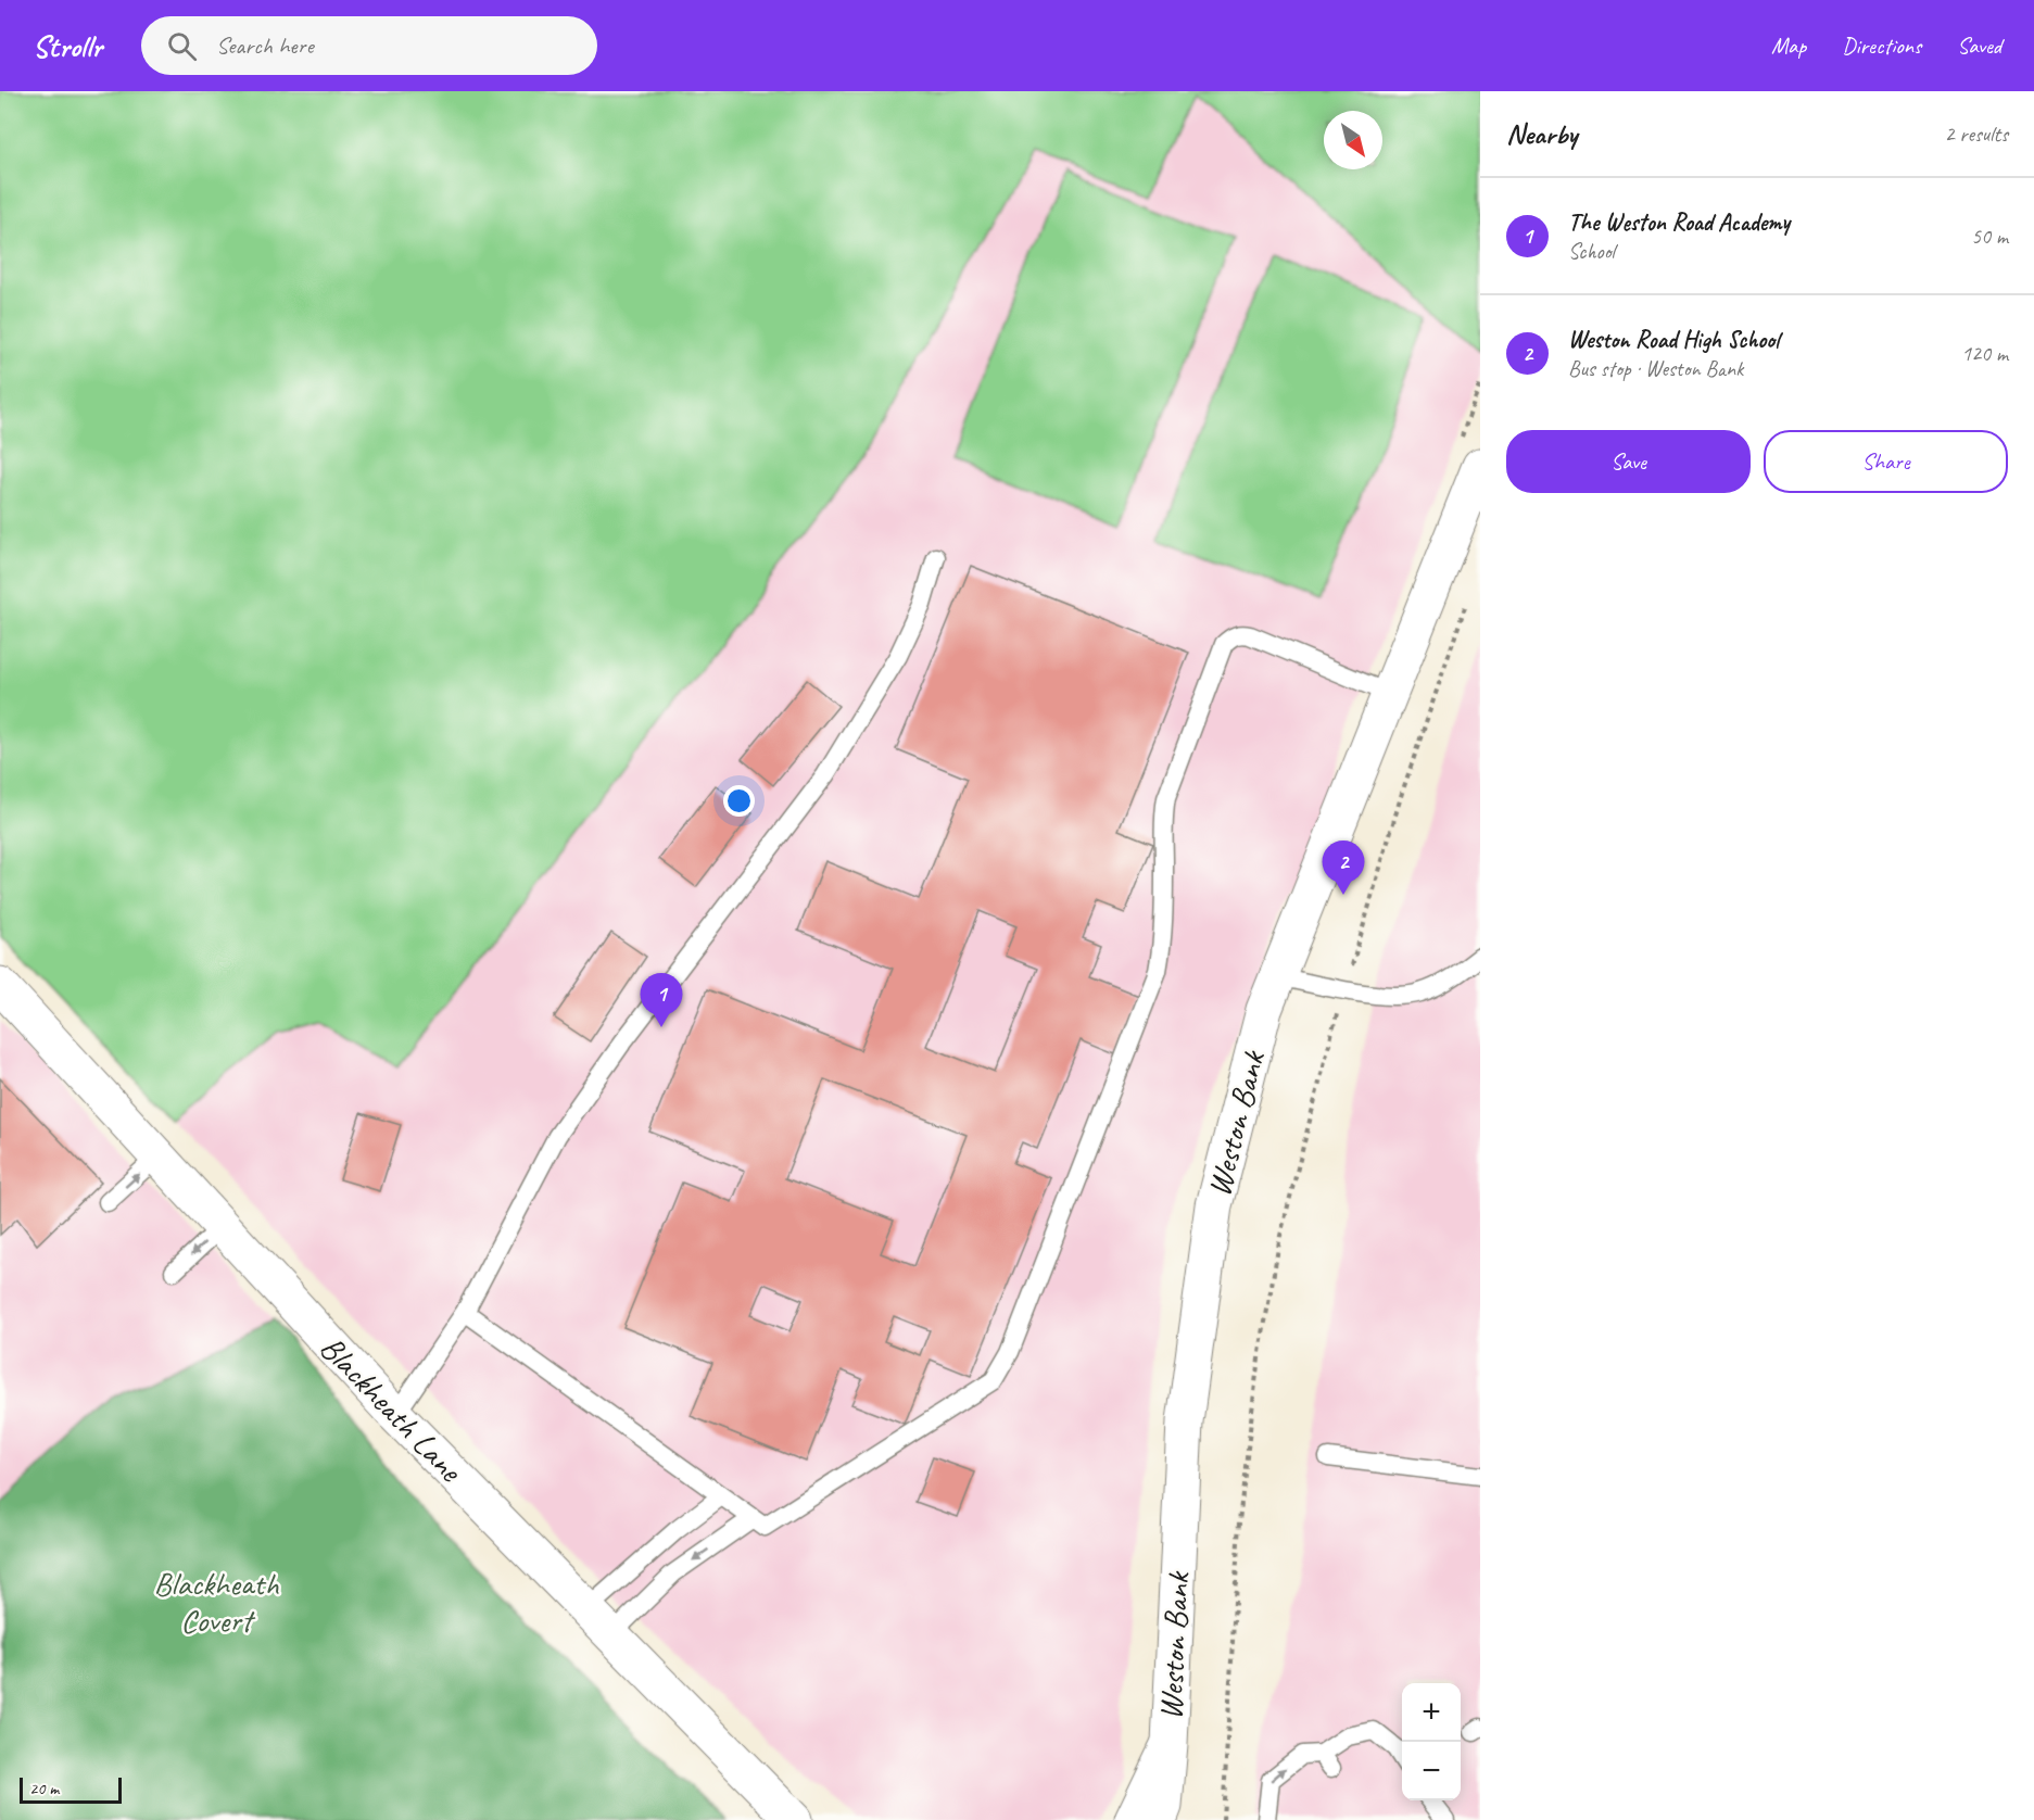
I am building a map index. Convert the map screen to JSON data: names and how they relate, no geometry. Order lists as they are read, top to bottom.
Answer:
{
  "streets": {
    "main road": ["Weston Bank", "Blackheath Lane"]
  },
  "parks": ["Blackheath Covert"],
  "scale_bar": "20 m",
  "north": "bottom right",
  "page": {
    "header": "Strollr",
    "search": "Search here",
    "nav": ["Map", "Directions", "Saved"],
    "heading": ["Nearby", "2 results"],
    "list": [
      {
        "mark": "1",
        "name": "The Weston Road Academy",
        "note": "School",
        "value": "50 m"
      },
      {
        "mark": "2",
        "name": "Weston Road High School",
        "note": "Bus stop · Weston Bank",
        "value": "120 m"
      }
    ],
    "buttons": ["Save", "Share"],
    "pins": ["2", "1"],
    "map_buttons": ["+", "−"],
    "scale": "20 m"
  }
}
